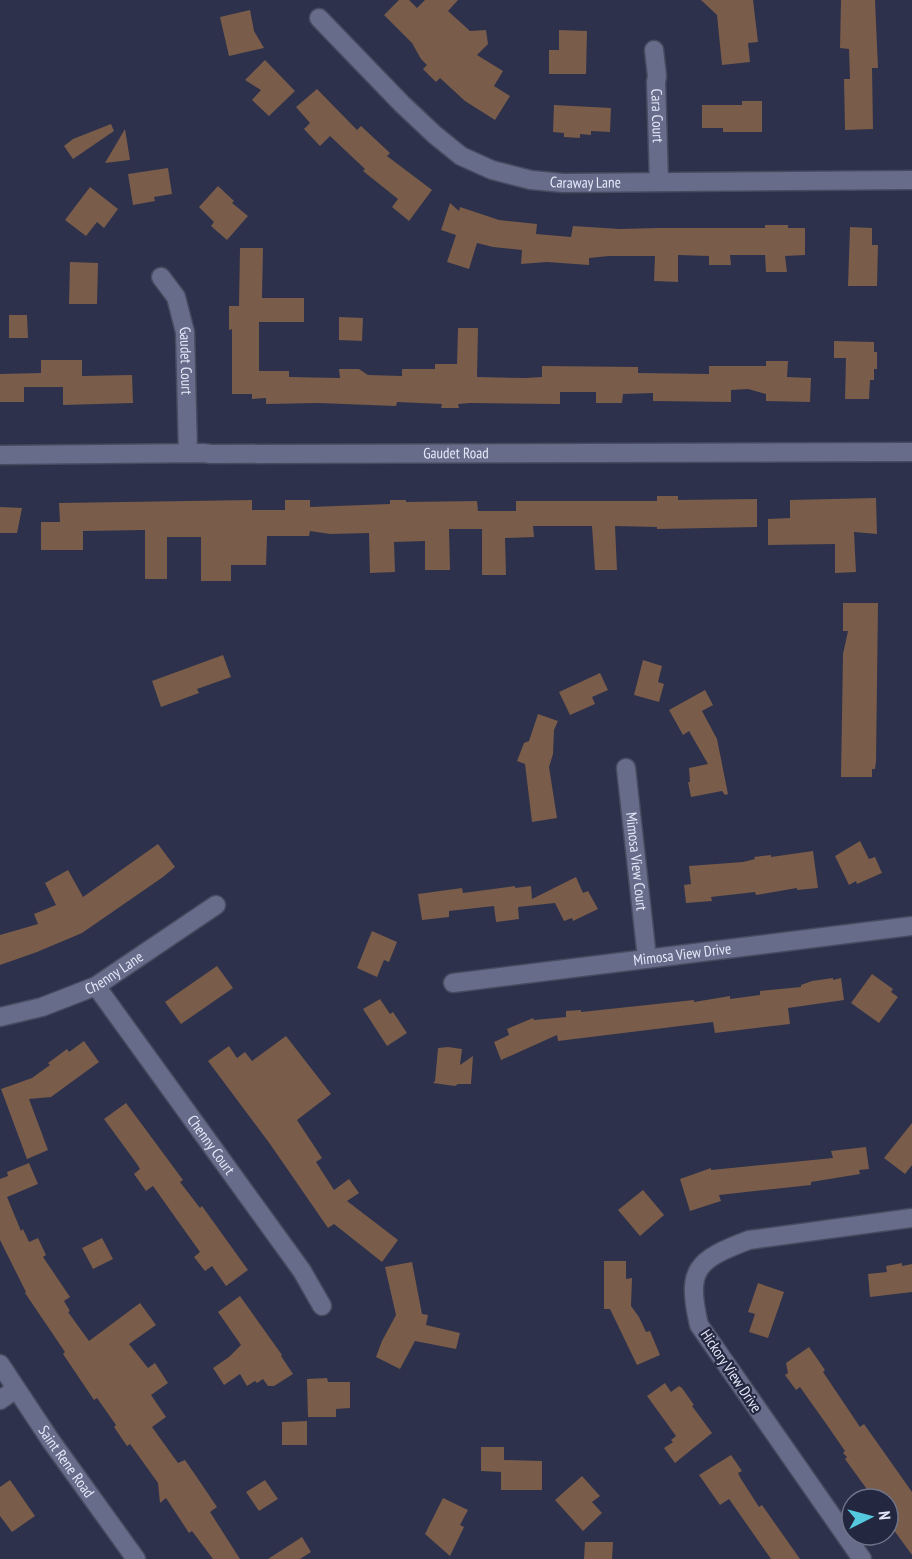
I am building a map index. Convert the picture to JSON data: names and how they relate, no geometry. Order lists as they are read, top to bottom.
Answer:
{
  "streets": {
    "street": [
      "Cara Court",
      "Caraway Lane",
      "Gaudet Court",
      "Gaudet Road",
      "Mimosa View Court",
      "Mimosa View Drive",
      "Chenny Lane",
      "Chenny Court",
      "Hickory View Drive",
      "Saint Rene Road"
    ]
  },
  "crossings": [
    ["Cara Court", "Caraway Lane"],
    ["Gaudet Court", "Gaudet Road"],
    ["Mimosa View Court", "Mimosa View Drive"],
    ["Chenny Lane", "Chenny Court"]
  ],
  "north": "right"
}
